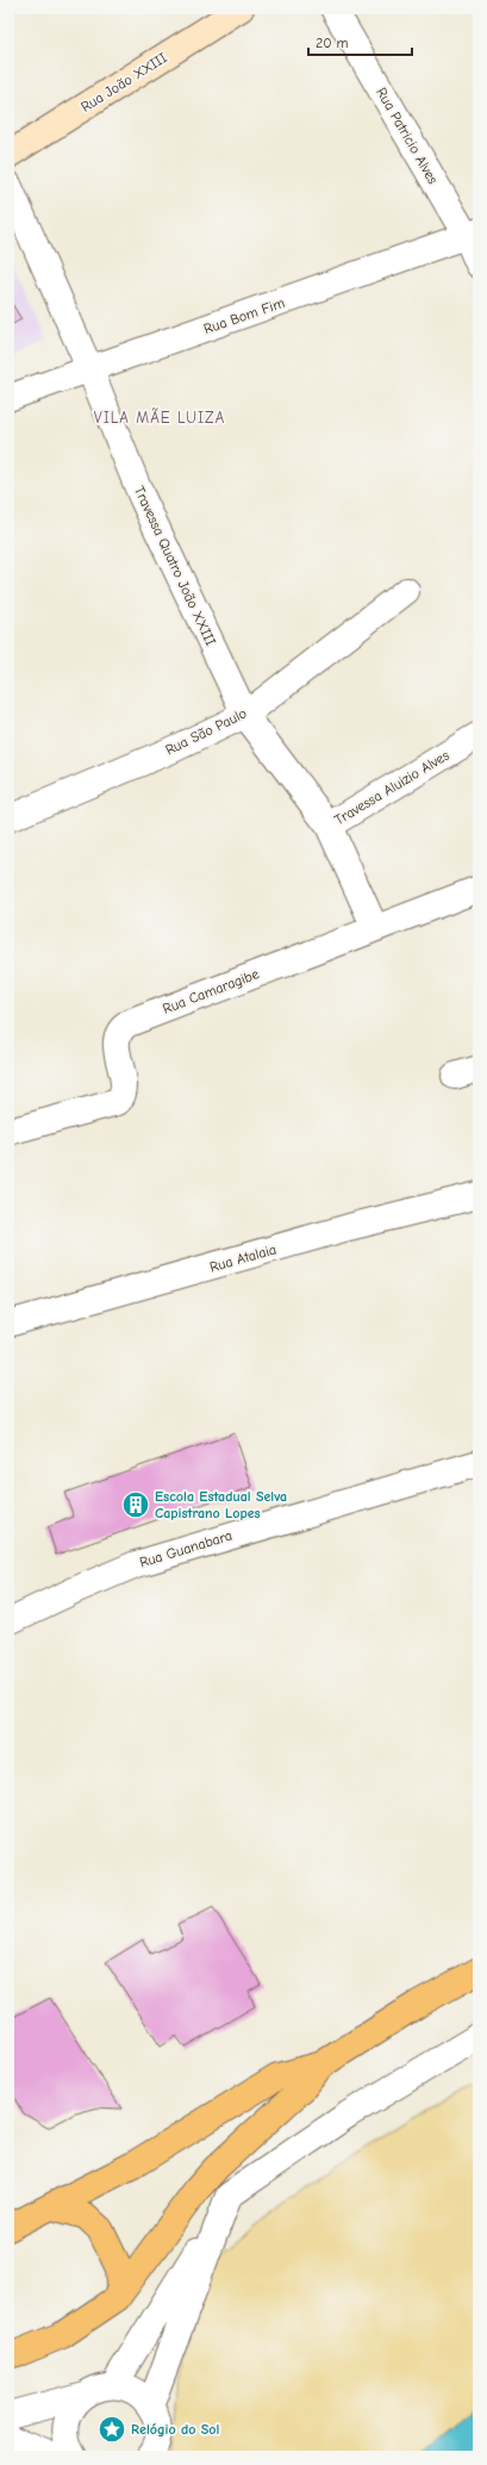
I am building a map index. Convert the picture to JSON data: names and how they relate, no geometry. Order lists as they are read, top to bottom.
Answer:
{
  "streets": {
    "main road": ["Rua João XXIII"],
    "street": [
      "Rua Patricio Alves",
      "Rua Bom Fim",
      "Travessa Quatro João XXIII",
      "Rua São Paulo",
      "Travessa Aluizio Alves",
      "Rua Camaragibe",
      "Rua Atalaia",
      "Rua Guanabara"
    ]
  },
  "crossings": [
    ["Rua Patricio Alves", "Rua Bom Fim"],
    ["Rua Bom Fim", "Travessa Quatro João XXIII"],
    ["Travessa Quatro João XXIII", "Rua São Paulo"],
    ["Travessa Quatro João XXIII", "Travessa Aluizio Alves"],
    ["Travessa Quatro João XXIII", "Rua Camaragibe"]
  ],
  "districts": ["VILA MÃE LUIZA"],
  "places": {
    "building": ["Escola Estadual Selva Capistrano Lopes"],
    "place": ["Relógio do Sol"]
  },
  "scale_bar": "20 m"
}
